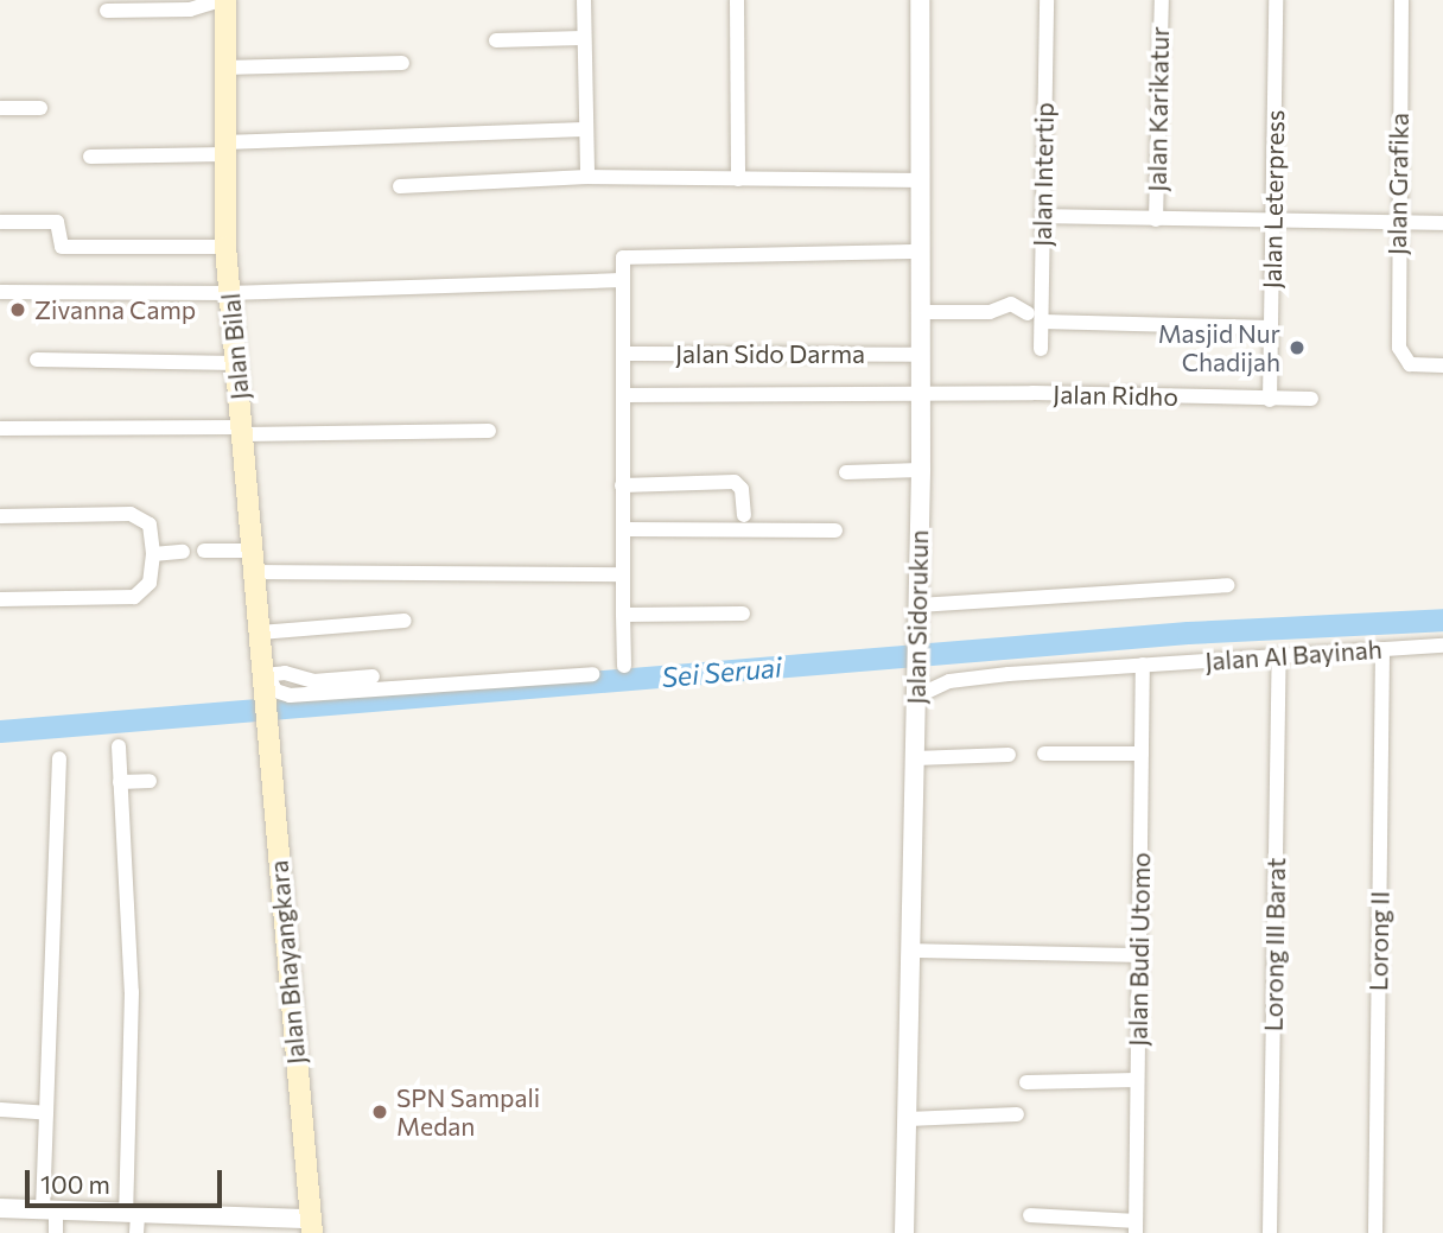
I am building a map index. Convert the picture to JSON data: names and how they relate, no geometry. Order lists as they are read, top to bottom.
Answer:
{
  "streets": {
    "main road": ["Jalan Bilal", "Jalan Bhayangkara"],
    "street": [
      "Jalan Karikatur",
      "Jalan Intertip",
      "Jalan Grafika",
      "Jalan Leterpress",
      "Jalan Sido Darma",
      "Jalan Ridho",
      "Jalan Sidorukun",
      "Jalan AI Bayinah",
      "Lorong II",
      "Lorong III Barat",
      "Jalan Budi Utomo"
    ]
  },
  "crossings": [
    ["Jalan Leterpress", "Jalan Ridho"],
    ["Jalan Bilal", "Jalan Bhayangkara"],
    ["Jalan Sido Darma", "Jalan Sidorukun"],
    ["Jalan Ridho", "Jalan Sidorukun"],
    ["Jalan Sidorukun", "Jalan AI Bayinah"],
    ["Jalan AI Bayinah", "Lorong II"],
    ["Jalan AI Bayinah", "Lorong III Barat"],
    ["Jalan AI Bayinah", "Jalan Budi Utomo"]
  ],
  "water": ["Sei Seruai"],
  "places": ["Zivanna Camp", "Masjid Nur Chadijah", "SPN Sampali Medan"],
  "scale_bar": "100 m"
}
